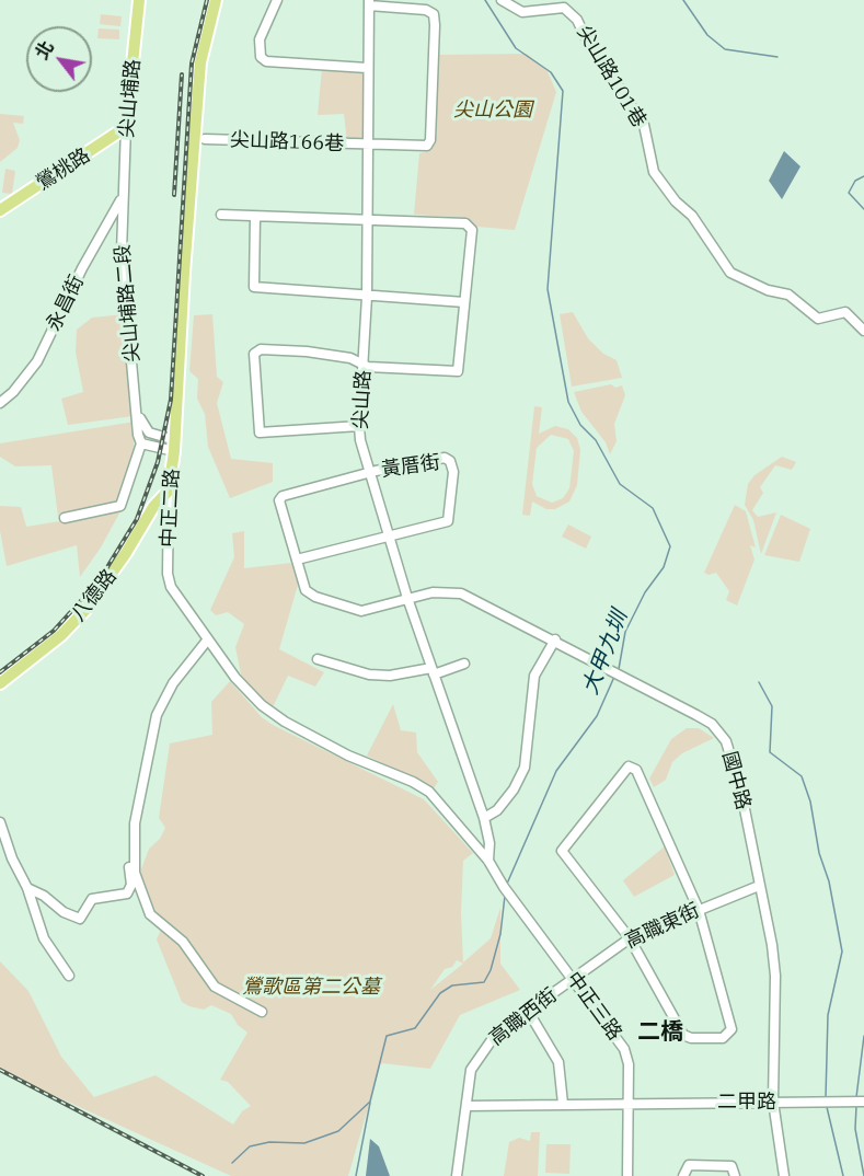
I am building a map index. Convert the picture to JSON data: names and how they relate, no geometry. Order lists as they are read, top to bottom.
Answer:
{
  "streets": {
    "main road": [
      "尖山埔路",
      "鶯桃路",
      "中正二路",
      "八德路"
    ],
    "street": [
      "尖山路101巷",
      "尖山路166巷",
      "永昌街",
      "尖山埔路二段",
      "尖山路",
      "黃厝街",
      "國中路",
      "高職東街",
      "中正三路",
      "高職西街",
      "二甲路"
    ]
  },
  "crossings": [
    ["尖山埔路", "鶯桃路"],
    ["尖山埔路", "永昌街"],
    ["尖山埔路", "尖山埔路二段"],
    ["尖山路166巷", "尖山路"],
    ["永昌街", "尖山埔路二段"],
    ["尖山路", "黃厝街"],
    ["尖山路", "中正二路"],
    ["尖山路", "國中路"],
    ["尖山路", "中正三路"],
    ["黃厝街", "國中路"],
    ["中正二路", "八德路"],
    ["中正二路", "中正三路"],
    ["國中路", "高職東街"],
    ["國中路", "二甲路"],
    ["高職東街", "中正三路"],
    ["高職東街", "高職西街"],
    ["中正三路", "高職西街"],
    ["中正三路", "二甲路"],
    ["高職西街", "二甲路"]
  ],
  "districts": ["二橋"],
  "water": ["大甲九圳"],
  "parks": ["尖山公園", "鶯歌區第二公墓"],
  "north": "top left"
}
